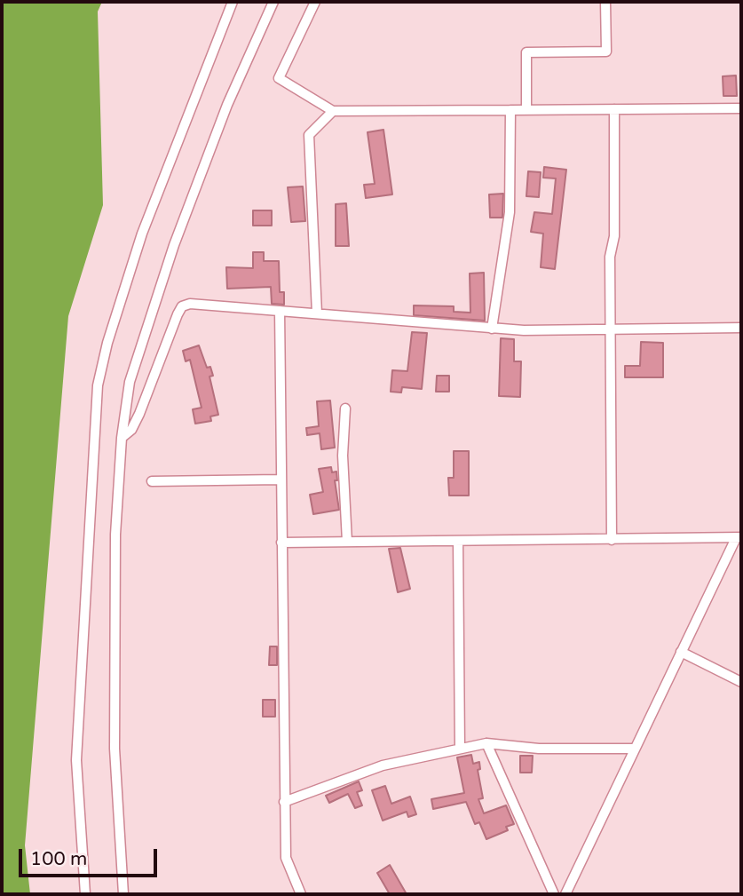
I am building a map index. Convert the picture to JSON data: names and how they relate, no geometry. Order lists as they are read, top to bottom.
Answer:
{
  "scale_bar": "100 m"
}
